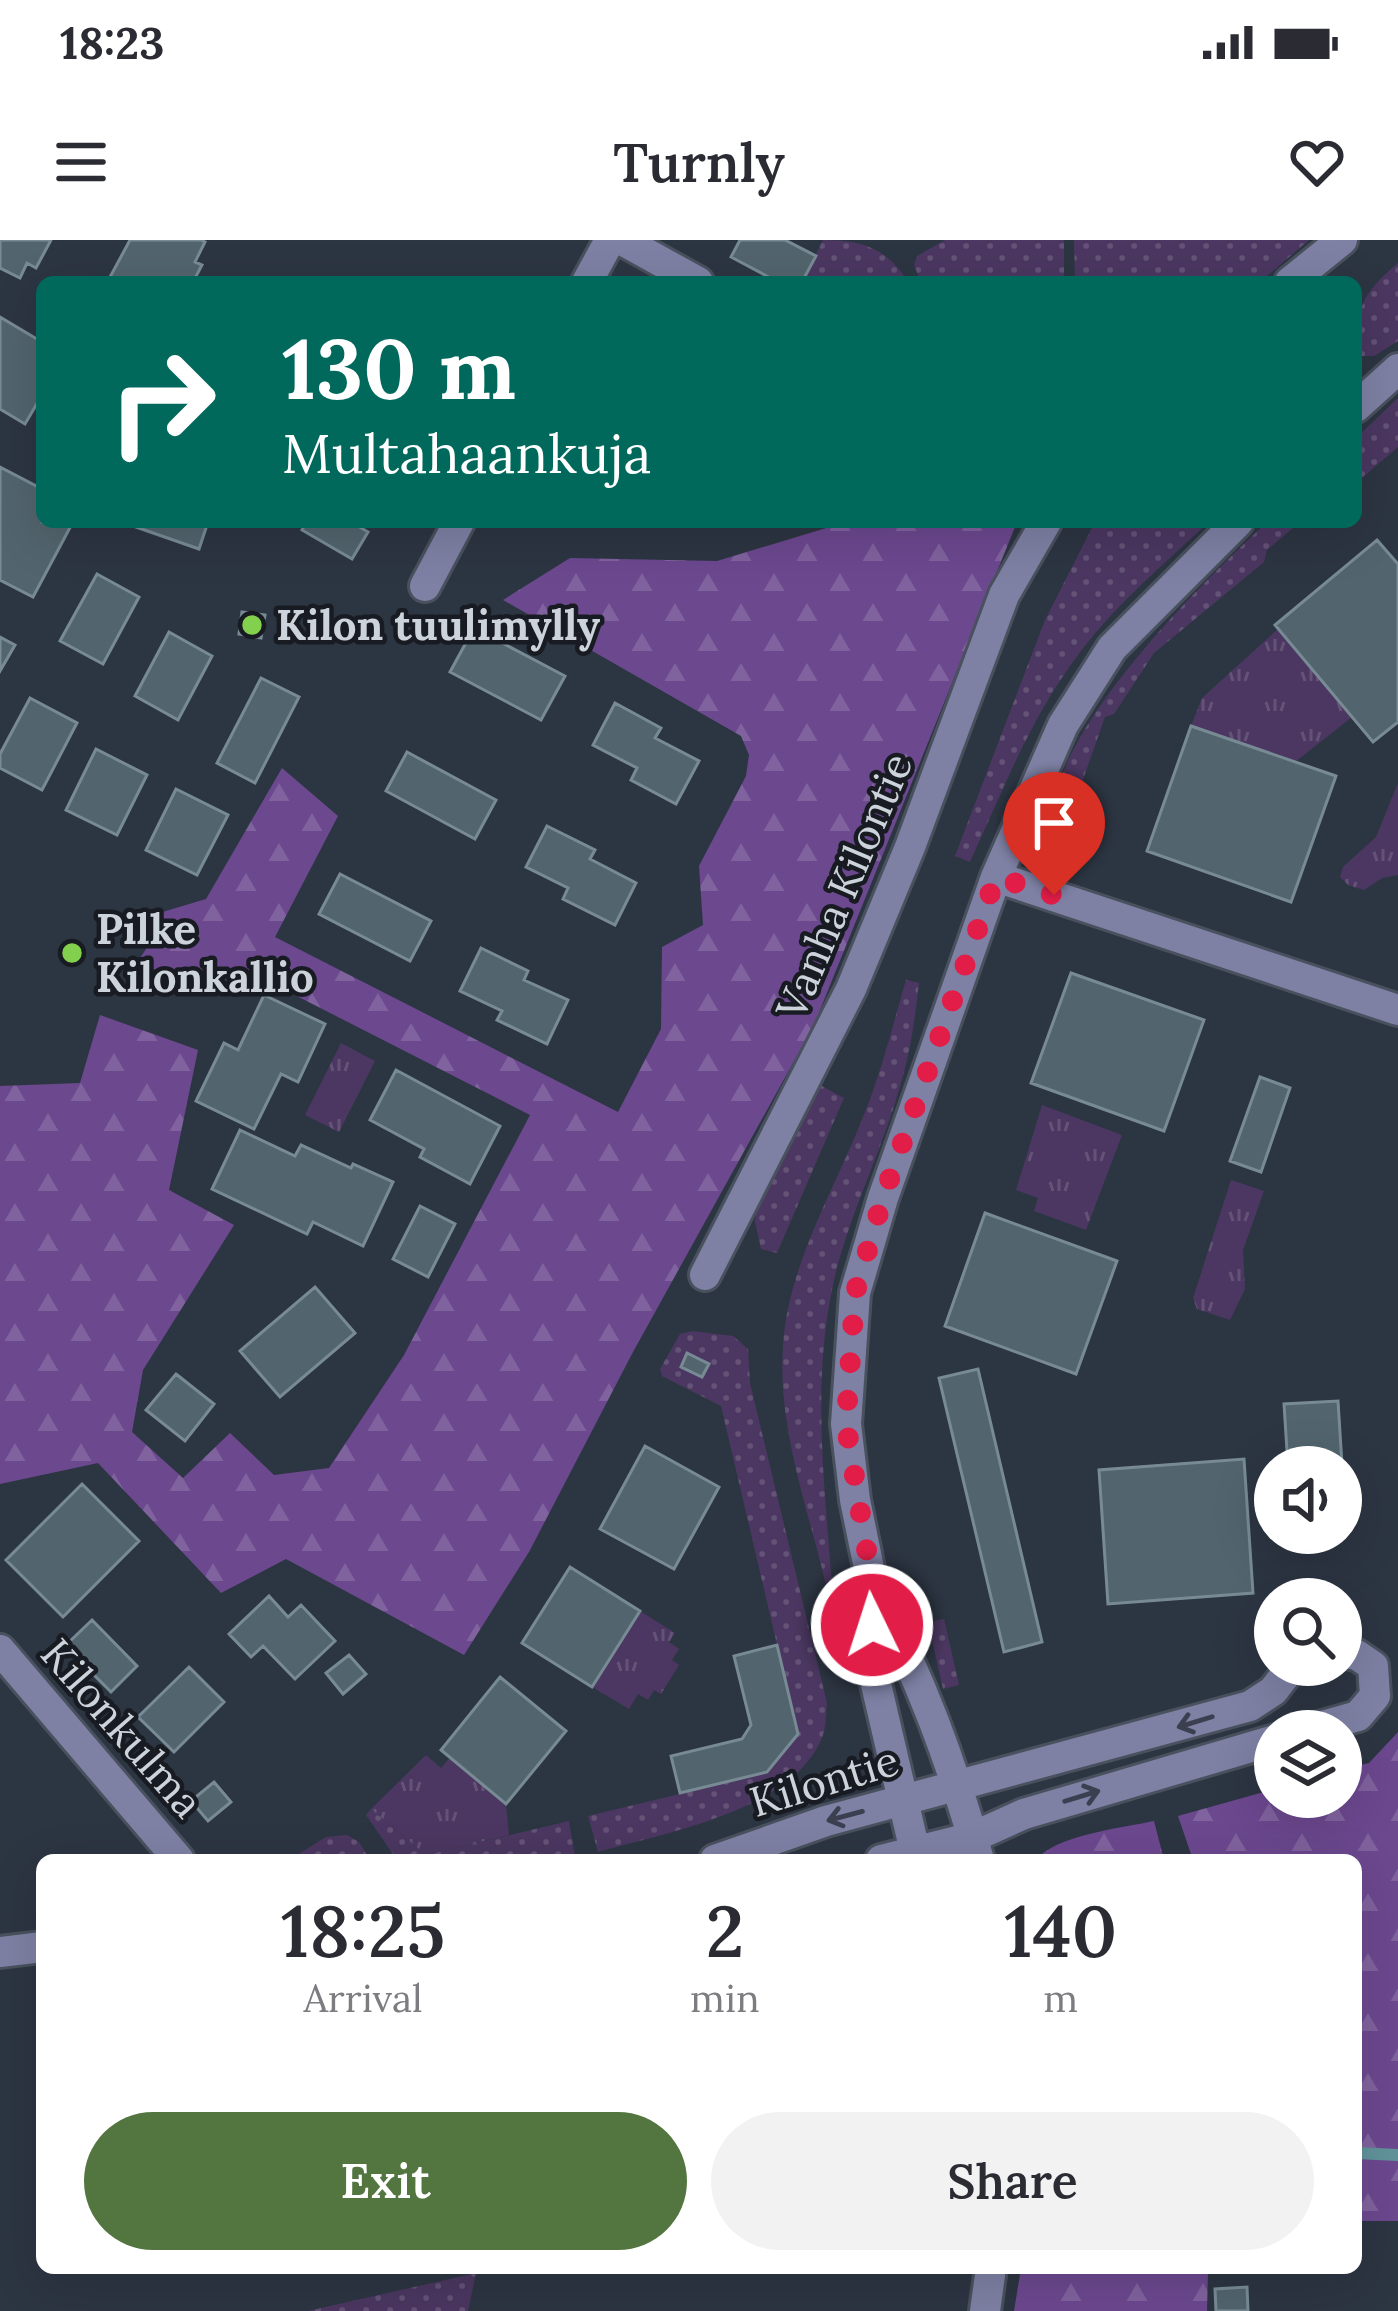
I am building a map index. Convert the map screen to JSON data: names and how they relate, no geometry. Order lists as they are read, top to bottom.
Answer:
{
  "streets": {
    "street": ["Vanha Kilontie", "Kilonkulma", "Kilontie"]
  },
  "places": ["Kilon tuulimylly", "Pilke Kilonkallio"],
  "page": {
    "status": "18:23",
    "header": "Turnly",
    "turn": ["130 m", "Multahaankuja"],
    "eta": [
      "18:25",
      "Arrival",
      "2",
      "min",
      "140",
      "m"
    ],
    "buttons": ["Exit", "Share"]
  }
}
